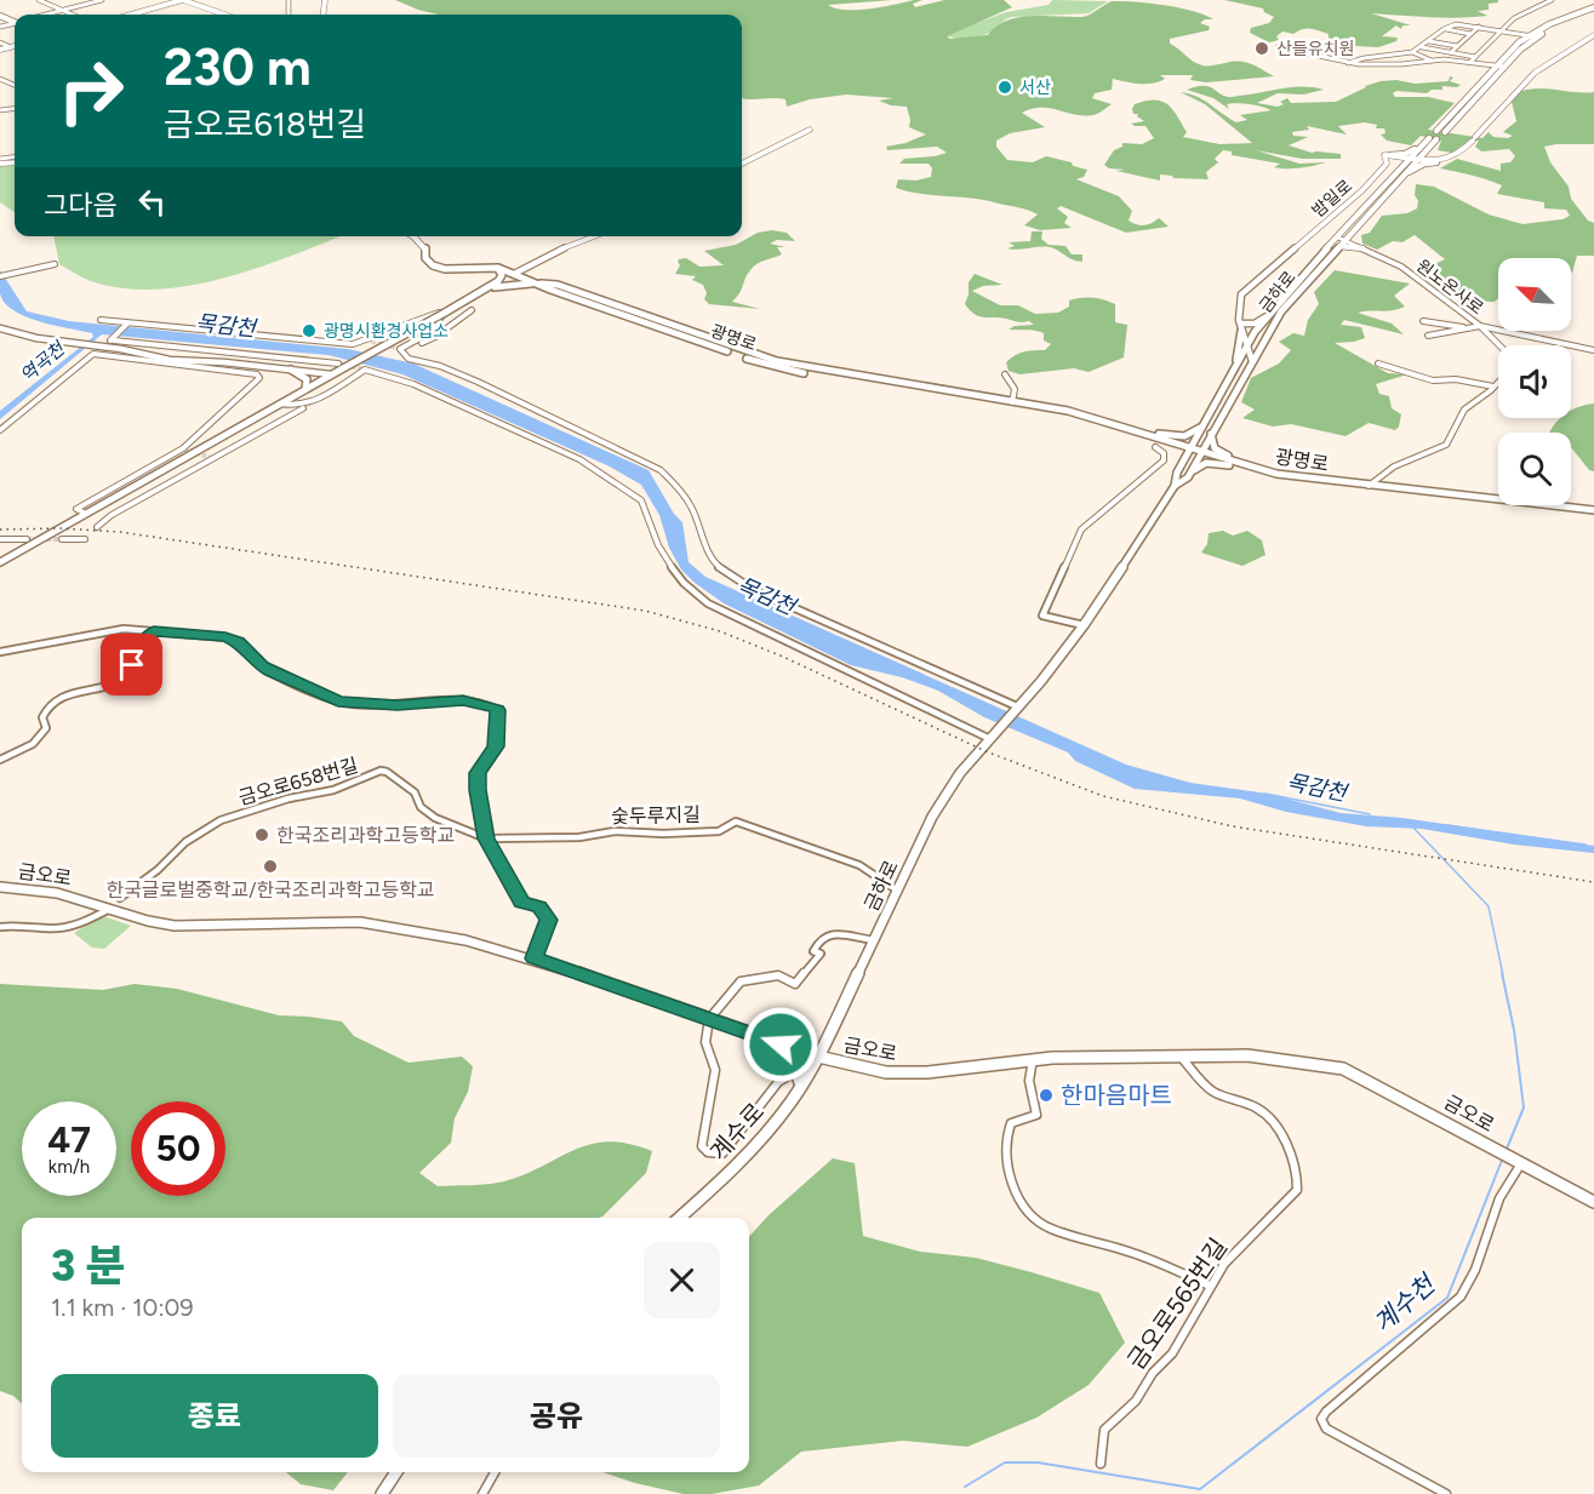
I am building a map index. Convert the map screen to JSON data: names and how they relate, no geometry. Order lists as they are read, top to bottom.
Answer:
{
  "streets": {
    "main road": [
      "금하로",
      "광명로",
      "금오로",
      "계수로"
    ],
    "street": [
      "밤일로",
      "원노온사로",
      "금오로658번길",
      "숯두루지길",
      "금오로565번길"
    ]
  },
  "crossings": [
    ["금하로", "광명로"],
    ["금하로", "숯두루지길"],
    ["금하로", "금오로"],
    ["금하로", "계수로"],
    ["금오로658번길", "숯두루지길"],
    ["금오로", "계수로"],
    ["금오로", "금오로565번길"]
  ],
  "water": ["목감천", "역곡천", "계수천"],
  "places": [
    "산들유치원",
    "서산",
    "광명시환경사업소",
    "한국조리과학고등학교",
    "한국글로벌중학교/한국조리과학고등학교",
    "한마음마트"
  ],
  "north": "top left",
  "page": {
    "turn": ["230 m", "금오로618번길"],
    "then": "그다음",
    "speed": "47 km/h",
    "limit": "50",
    "heading": ["3 분", "1.1 km · 10:09"],
    "buttons": ["종료", "공유"]
  }
}
